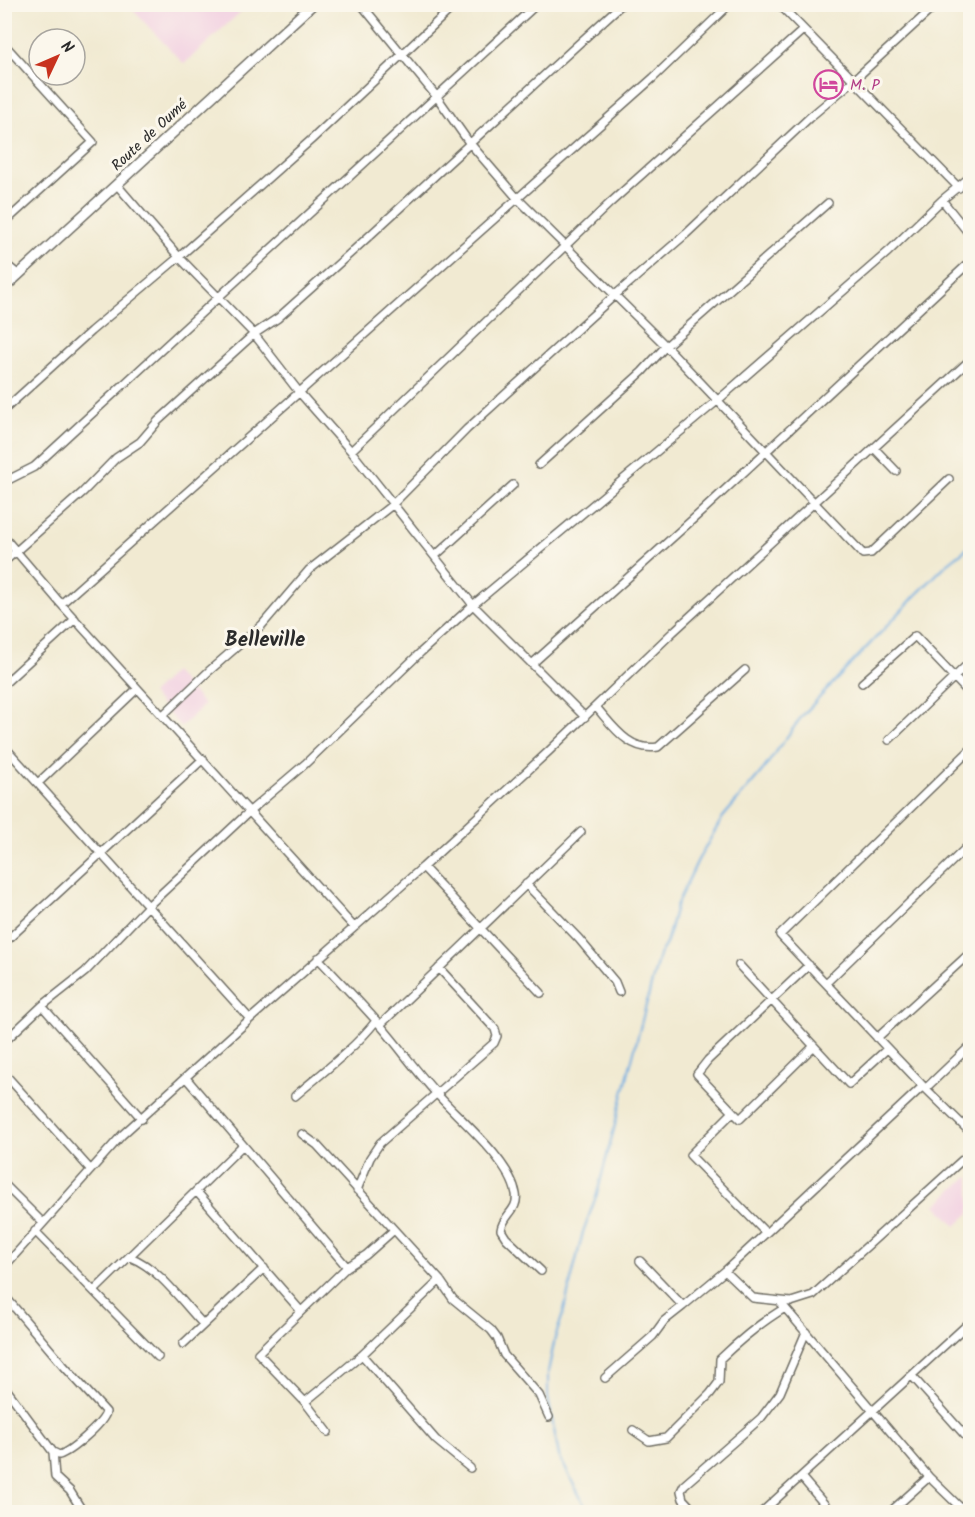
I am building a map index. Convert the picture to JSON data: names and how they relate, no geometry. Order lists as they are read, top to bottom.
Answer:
{
  "streets": {
    "street": ["Route de Oumé"]
  },
  "districts": ["Belleville"],
  "places": {
    "hotel": ["M. P"]
  },
  "north": "top right"
}
